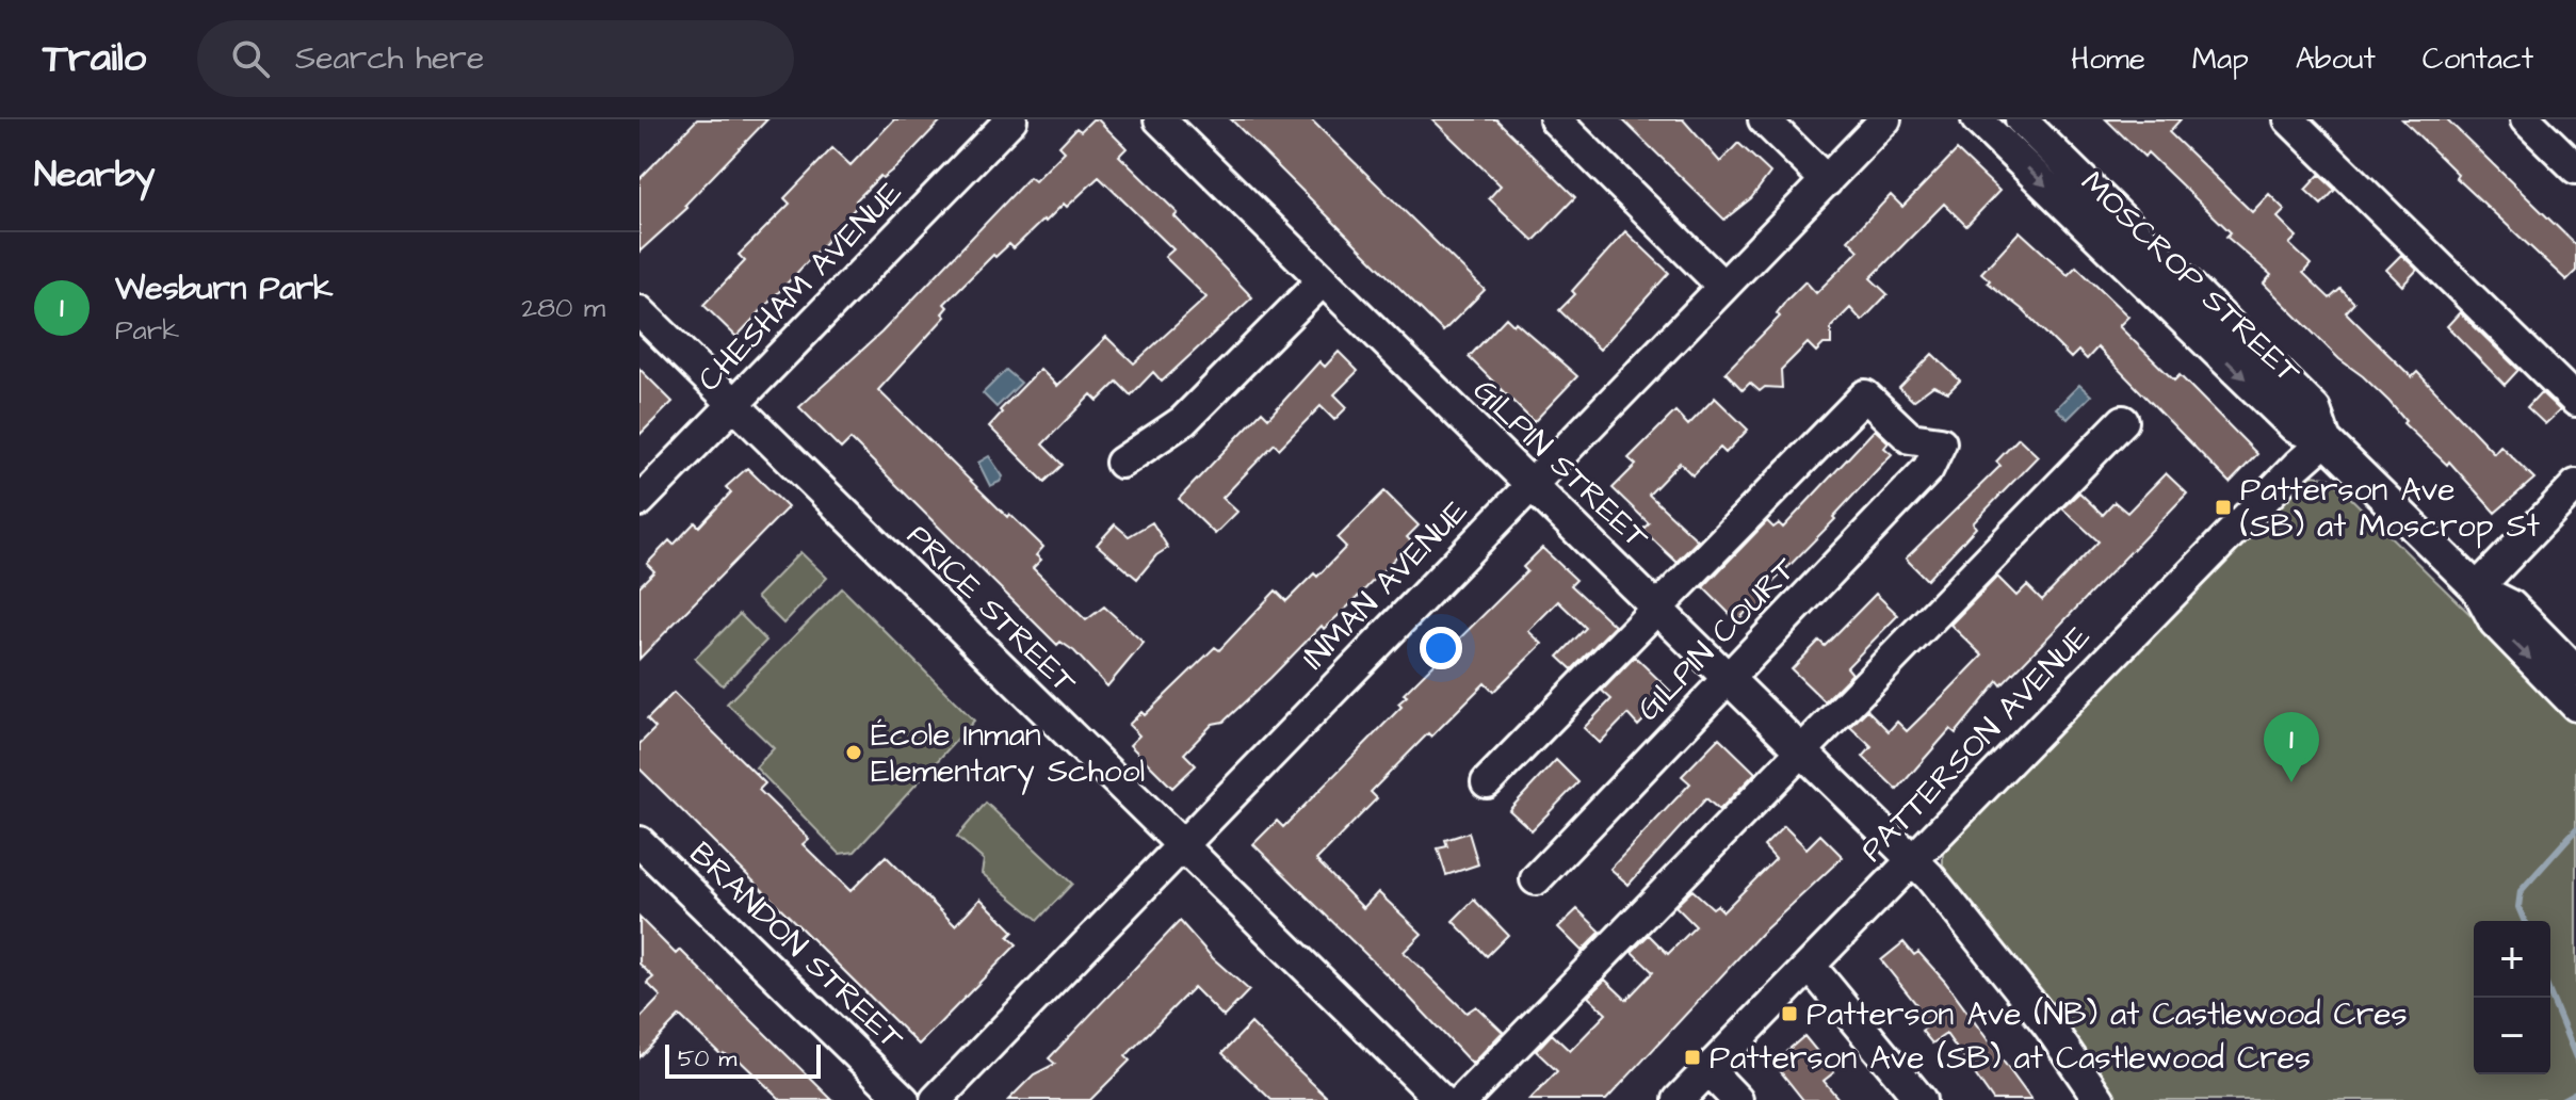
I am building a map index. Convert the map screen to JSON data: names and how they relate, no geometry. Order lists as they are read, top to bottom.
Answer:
{
  "streets": {
    "street": [
      "MOSCROP STREET",
      "CHESHAM AVENUE",
      "GILPIN STREET",
      "INMAN AVENUE",
      "PRICE STREET",
      "GILPIN COURT",
      "PATTERSON AVENUE",
      "BRANDON STREET"
    ]
  },
  "crossings": [
    ["MOSCROP STREET", "PATTERSON AVENUE"],
    ["CHESHAM AVENUE", "PRICE STREET"],
    ["GILPIN STREET", "INMAN AVENUE"],
    ["GILPIN STREET", "GILPIN COURT"],
    ["GILPIN STREET", "PATTERSON AVENUE"],
    ["INMAN AVENUE", "PRICE STREET"]
  ],
  "places": {
    "transit": ["Patterson Ave (SB) at Moscrop St", "Patterson Ave (NB) at Castlewood Cres", "Patterson Ave (SB) at Castlewood Cres"],
    "other": ["École Inman Elementary School"]
  },
  "scale_bar": "50 m",
  "page": {
    "header": "Trailo",
    "search": "Search here",
    "nav": [
      "Home",
      "Map",
      "About",
      "Contact"
    ],
    "heading": "Nearby",
    "list": [
      {
        "mark": "1",
        "name": "Wesburn Park",
        "note": "Park",
        "value": "280 m"
      }
    ],
    "pins": "1",
    "map_buttons": ["+", "−"],
    "scale": "50 m"
  }
}
